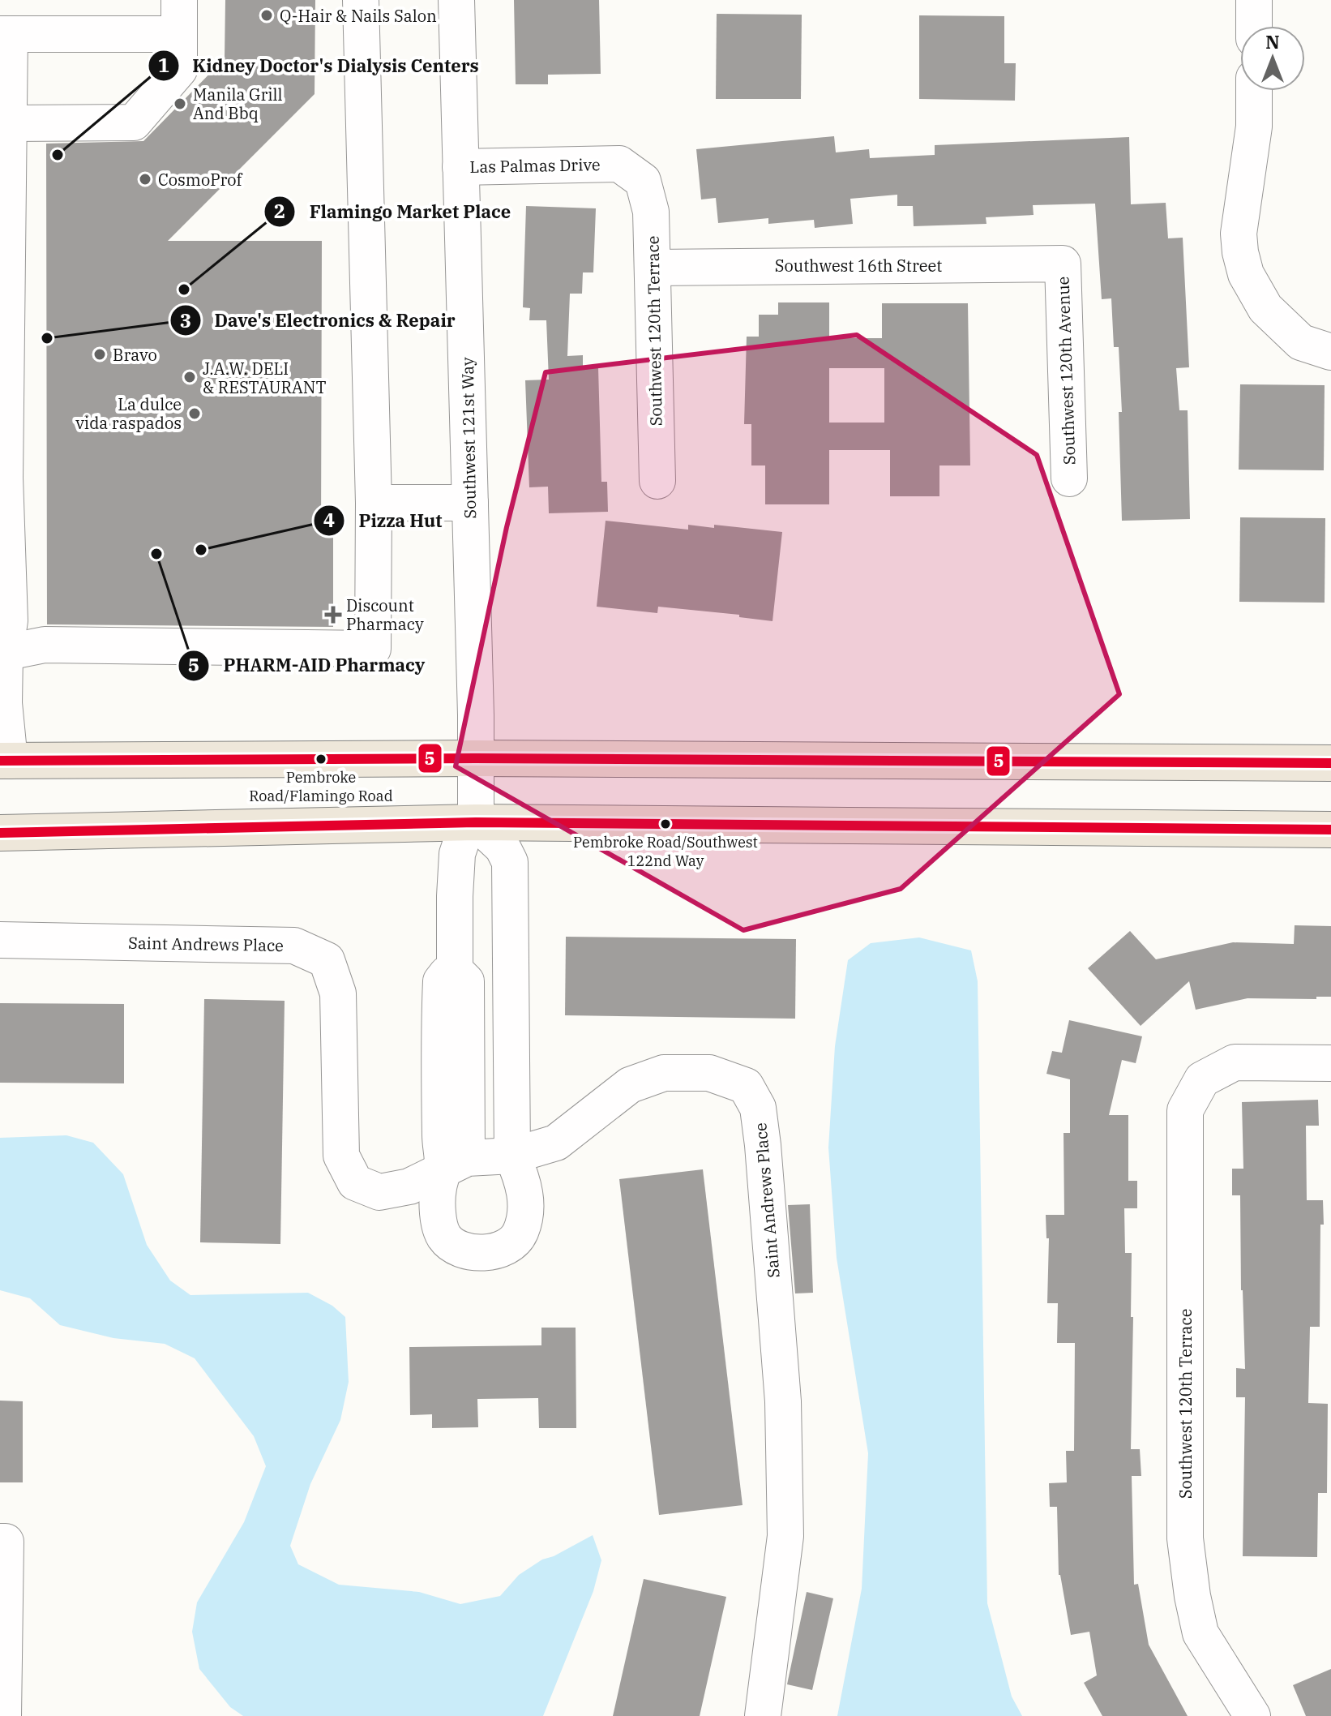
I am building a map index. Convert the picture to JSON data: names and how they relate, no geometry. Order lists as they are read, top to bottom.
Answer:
{
  "streets": {
    "street": [
      "Las Palmas Drive",
      "Southwest 16th Street",
      "Southwest 120th Terrace",
      "Southwest 120th Avenue",
      "Southwest 121st Way",
      "Saint Andrews Place"
    ]
  },
  "crossings": [
    ["Las Palmas Drive", "Southwest 120th Terrace"],
    ["Las Palmas Drive", "Southwest 121st Way"],
    ["Southwest 16th Street", "Southwest 120th Terrace"],
    ["Southwest 16th Street", "Southwest 120th Avenue"]
  ],
  "places": {
    "other": [
      "Q-Hair & Nails Salon",
      "Manila Grill And Bbq",
      "Kidney Doctor's Dialysis Centers",
      "CosmoProf",
      "Flamingo Market Place",
      "Dave's Electronics & Repair",
      "Bravo",
      "J.A.W. DELI & RESTAURANT",
      "La dulce vida raspados",
      "Pizza Hut",
      "PHARM-AID Pharmacy",
      "Pembroke Road/Flamingo Road",
      "Pembroke Road/Southwest 122nd Way"
    ],
    "health": ["Discount Pharmacy"]
  },
  "lines": ["transit line 5"],
  "north": "top"
}
